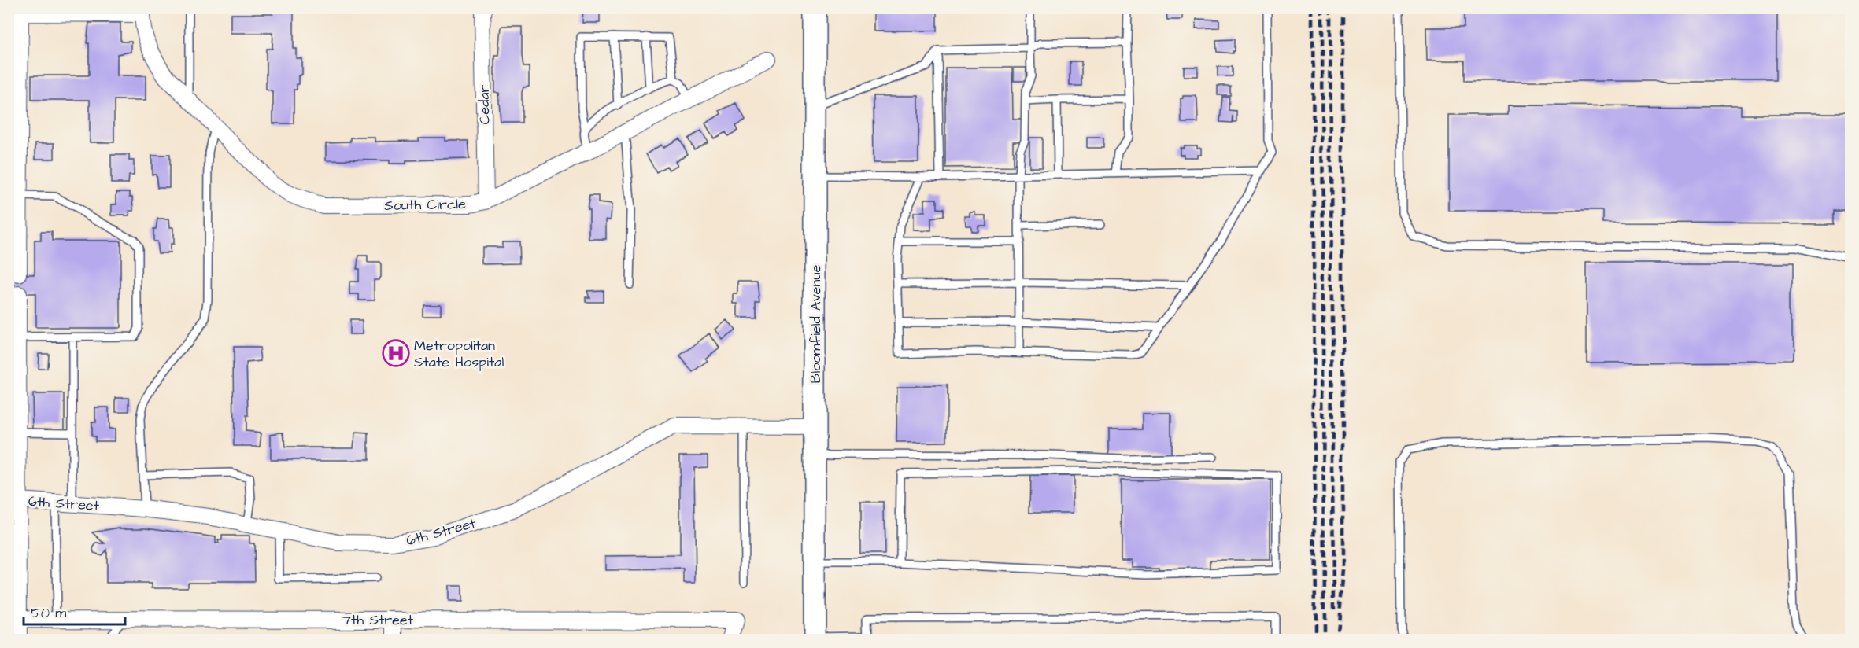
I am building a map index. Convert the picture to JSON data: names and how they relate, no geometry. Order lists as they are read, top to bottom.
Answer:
{
  "streets": {
    "main road": ["Bloomfield Avenue"],
    "street": [
      "Cedar",
      "South Circle",
      "6th Street",
      "7th Street"
    ]
  },
  "crossings": [
    ["Cedar", "South Circle"],
    ["Bloomfield Avenue", "6th Street"]
  ],
  "places": {
    "hospital": ["Metropolitan State Hospital"]
  },
  "scale_bar": "50 m"
}
